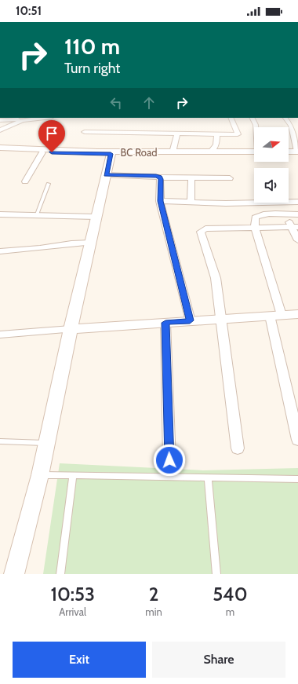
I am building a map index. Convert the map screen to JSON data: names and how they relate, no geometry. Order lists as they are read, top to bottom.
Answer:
{
  "streets": {
    "street": ["BC Road"]
  },
  "north": "right",
  "page": {
    "status": "10:51",
    "turn": ["110 m", "Turn right"],
    "eta": [
      "10:53",
      "Arrival",
      "2",
      "min",
      "540",
      "m"
    ],
    "buttons": ["Exit", "Share"]
  }
}
